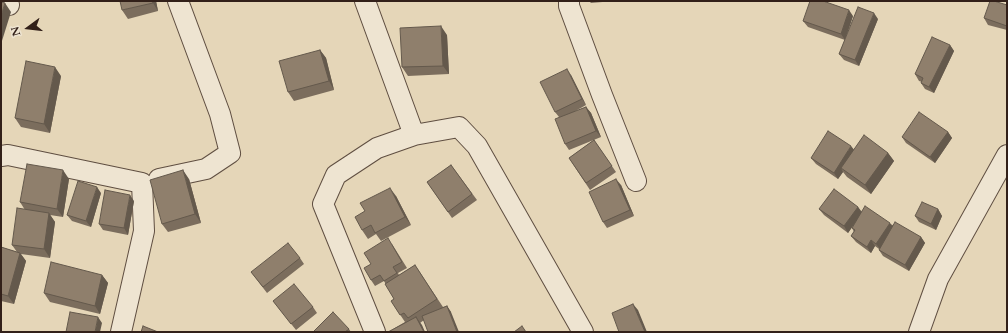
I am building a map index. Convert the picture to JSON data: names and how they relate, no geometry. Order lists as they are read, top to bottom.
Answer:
{
  "north": "left"
}
